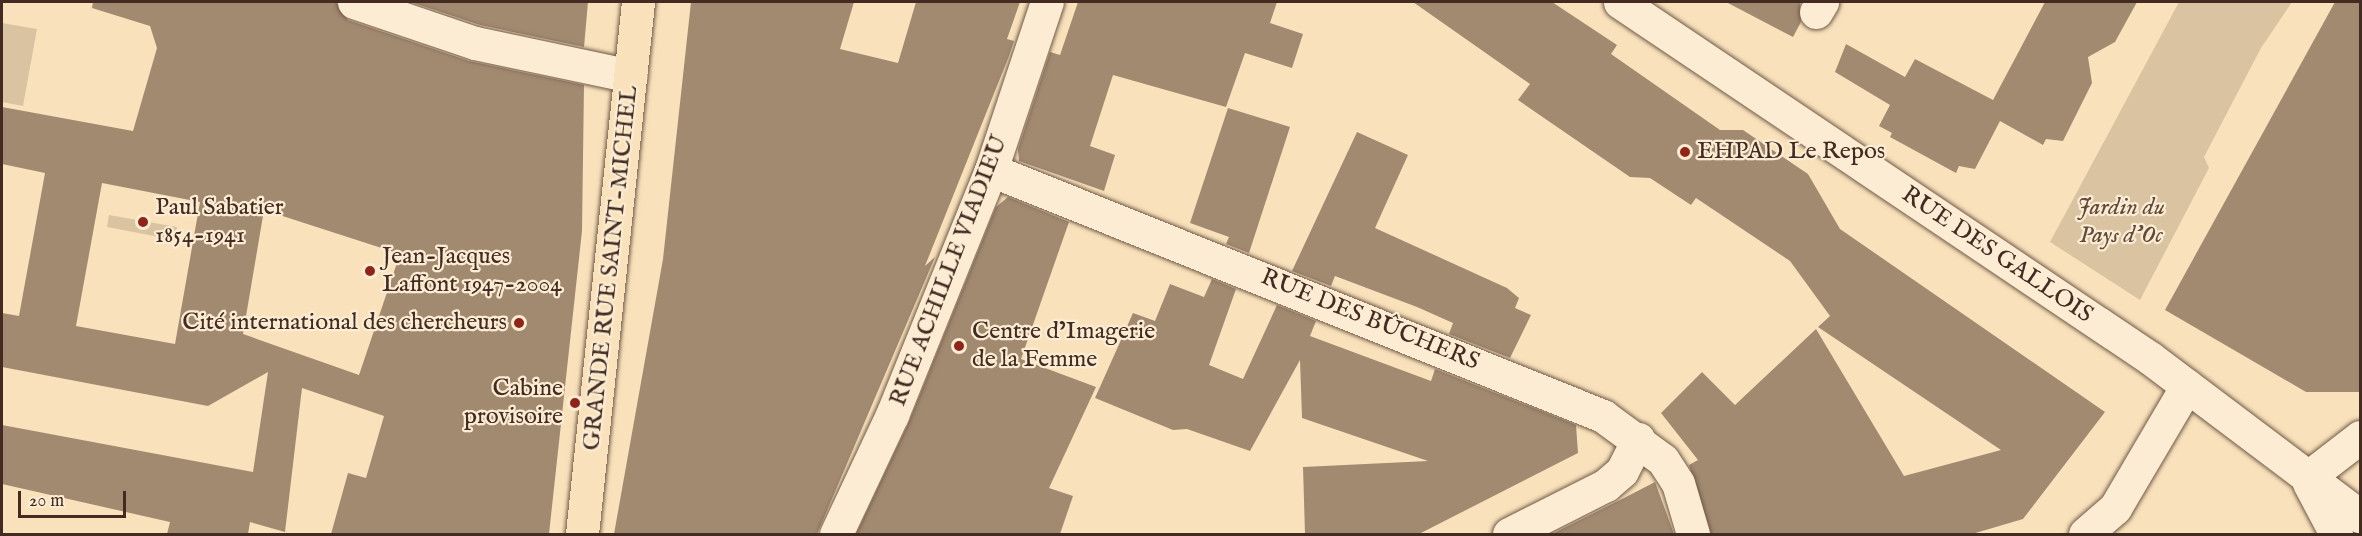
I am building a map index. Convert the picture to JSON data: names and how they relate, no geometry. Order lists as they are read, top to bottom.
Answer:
{
  "streets": {
    "main road": ["GRANDE RUE SAINT-MICHEL"],
    "street": ["RUE DES GALLOIS", "RUE ACHILLE VIADIEU", "RUE DES BÛCHERS"]
  },
  "crossings": [
    ["RUE ACHILLE VIADIEU", "RUE DES BÛCHERS"]
  ],
  "parks": ["Jardin du Pays d'Oc"],
  "places": [
    "EHPAD Le Repos",
    "Paul Sabatier 1854-1941",
    "Jean-Jacques Laffont 1947-2004",
    "Cité international des chercheurs",
    "Centre d’Imagerie de la Femme",
    "Cabine provisoire"
  ],
  "scale_bar": "20 m"
}
